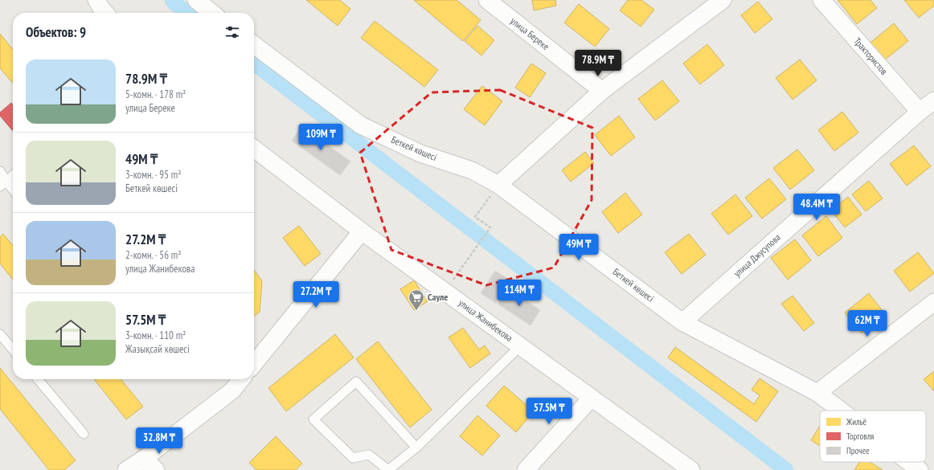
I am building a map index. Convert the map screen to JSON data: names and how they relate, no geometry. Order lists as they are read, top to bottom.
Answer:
{
  "streets": {
    "street": [
      "улица Береке",
      "Трактористов",
      "Беткей көшесі",
      "улица Джусупова",
      "улица Жанибекова"
    ]
  },
  "crossings": [
    ["Трактористов", "улица Джусупова"],
    ["Беткей көшесі", "улица Джусупова"]
  ],
  "places": {
    "supermarket": ["Сауле"]
  },
  "legend": ["Жильё", "Торговля", "Прочее"],
  "page": {
    "heading": "Объектов: 9",
    "price": [
      "78.9M ₸",
      "109M ₸",
      "48.4M ₸",
      "49M ₸",
      "114M ₸",
      "27.2M ₸",
      "62M ₸",
      "57.5M ₸",
      "32.8M ₸"
    ],
    "list": [
      {
        "name": "78.9M ₸",
        "note": "5-комн. · 178 m² · улица Береке"
      },
      {
        "name": "49M ₸",
        "note": "3-комн. · 95 m² · Беткей көшесі"
      },
      {
        "name": "27.2M ₸",
        "note": "2-комн. · 56 m² · улица Жанибекова"
      },
      {
        "name": "57.5M ₸",
        "note": "3-комн. · 110 m² · Жазықсай көшесі"
      }
    ]
  }
}
